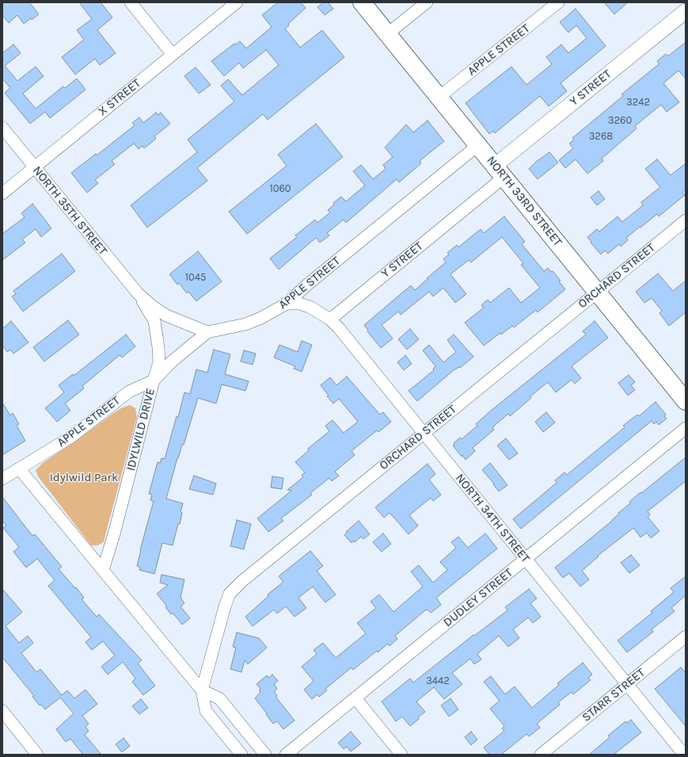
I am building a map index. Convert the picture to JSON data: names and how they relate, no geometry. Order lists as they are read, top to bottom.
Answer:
{
  "streets": {
    "main road": ["NORTH 33RD STREET"],
    "street": [
      "APPLE STREET",
      "Y STREET",
      "X STREET",
      "NORTH 35TH STREET",
      "ORCHARD STREET",
      "IDYLWILD DRIVE",
      "NORTH 34TH STREET",
      "DUDLEY STREET",
      "STARR STREET"
    ]
  },
  "crossings": [
    ["APPLE STREET", "NORTH 33RD STREET"],
    ["APPLE STREET", "NORTH 35TH STREET"],
    ["APPLE STREET", "IDYLWILD DRIVE"],
    ["APPLE STREET", "NORTH 34TH STREET"],
    ["Y STREET", "NORTH 33RD STREET"],
    ["Y STREET", "NORTH 34TH STREET"],
    ["X STREET", "NORTH 35TH STREET"],
    ["NORTH 33RD STREET", "ORCHARD STREET"],
    ["NORTH 35TH STREET", "IDYLWILD DRIVE"],
    ["ORCHARD STREET", "NORTH 34TH STREET"],
    ["NORTH 34TH STREET", "DUDLEY STREET"],
    ["NORTH 34TH STREET", "STARR STREET"]
  ],
  "parks": ["Idylwild Park"],
  "house_numbers": [
    "3242",
    "3260",
    "3268",
    "1060",
    "1045",
    "3442"
  ]
}
